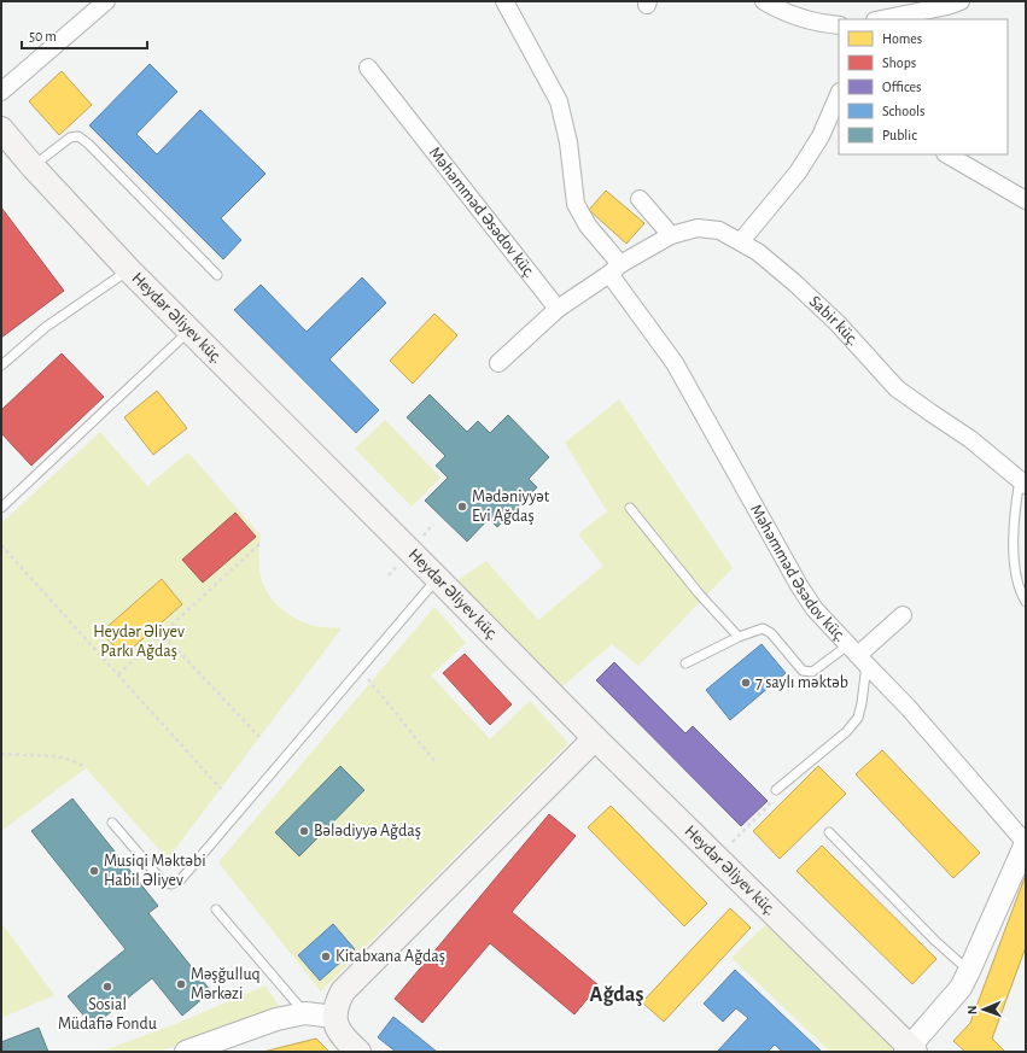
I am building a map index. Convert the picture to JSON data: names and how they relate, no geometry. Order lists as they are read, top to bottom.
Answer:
{
  "streets": {
    "main road": ["Heydər Əliyev küç."],
    "street": ["Məhəmməd Əsədov küç.", "Sabir küç."]
  },
  "crossings": [
    ["Məhəmməd Əsədov küç.", "Sabir küç."]
  ],
  "districts": ["Ağdaş"],
  "parks": ["Heydər Əliyev Parkı Ağdaş"],
  "places": [
    "Mədəniyyət Evi Ağdaş",
    "7 saylı məktəb",
    "Bələdiyyə Ağdaş",
    "Musiqi Məktəbi Habil Əliyev",
    "Kitabxana Ağdaş",
    "Məşğulluq Mərkəzi",
    "Sosial Müdafiə Fondu"
  ],
  "legend": [
    "Homes",
    "Shops",
    "Offices",
    "Schools",
    "Public"
  ],
  "scale_bar": "50 m",
  "north": "left"
}
